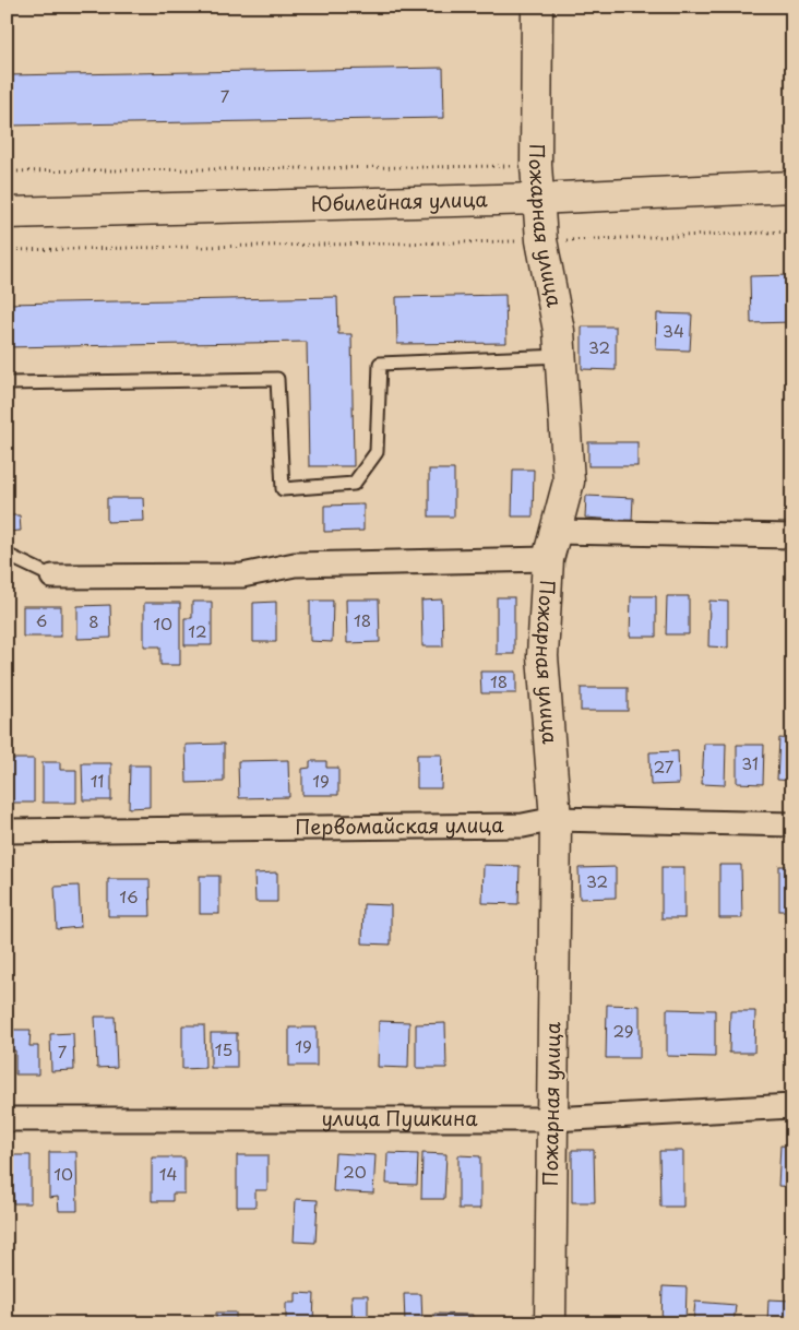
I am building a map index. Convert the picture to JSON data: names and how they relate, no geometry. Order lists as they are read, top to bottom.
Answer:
{
  "streets": {
    "street": [
      "Юбилейная улица",
      "Пожарная улица",
      "Первомайская улица",
      "улица Пушкина"
    ]
  },
  "crossings": [
    ["Юбилейная улица", "Пожарная улица"],
    ["Пожарная улица", "Первомайская улица"],
    ["Пожарная улица", "улица Пушкина"]
  ],
  "house_numbers": [
    "7",
    "34",
    "32",
    "6",
    "18",
    "8",
    "10",
    "12",
    "18",
    "31",
    "27",
    "11",
    "19",
    "32",
    "16",
    "29",
    "19",
    "15",
    "7",
    "20",
    "10",
    "14"
  ]
}
